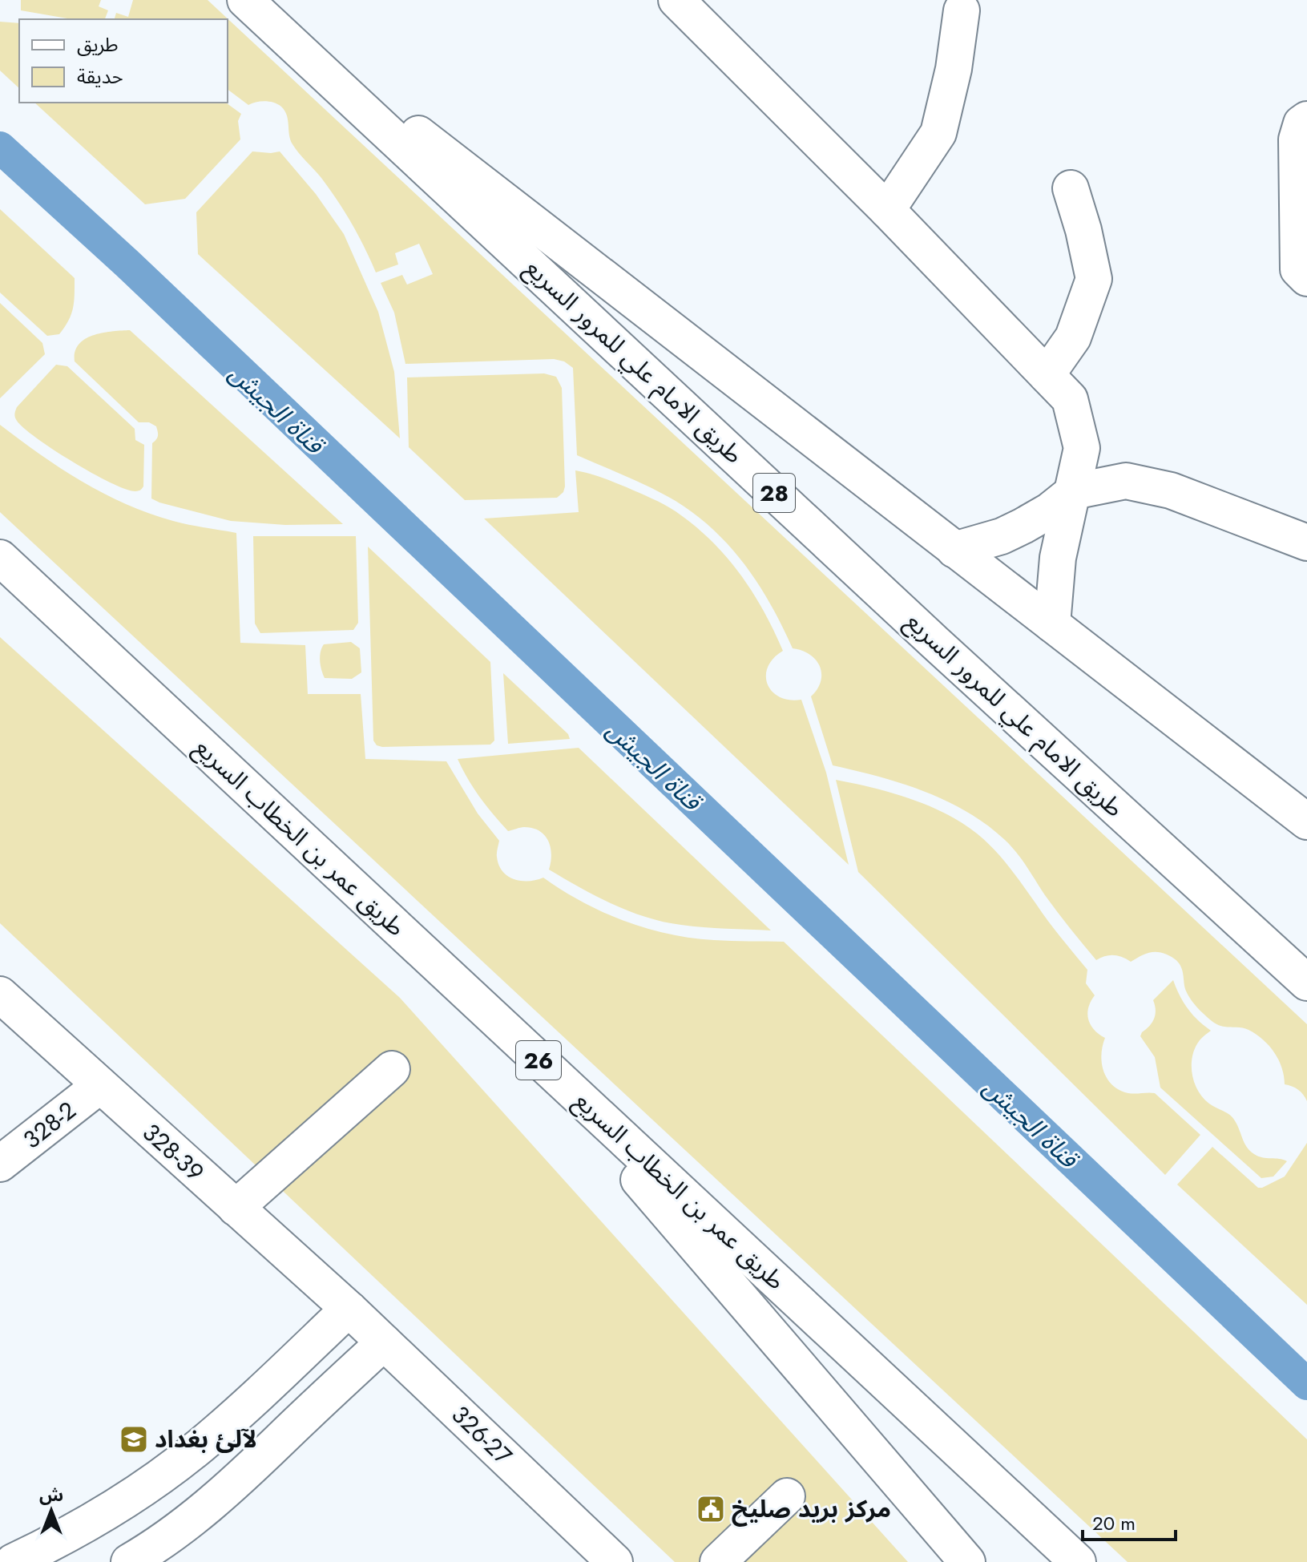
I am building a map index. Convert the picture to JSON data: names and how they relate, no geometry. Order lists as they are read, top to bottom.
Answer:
{
  "streets": {
    "main road": [
      "طريق الامام علي للمرور السريع",
      "28",
      "طريق عمر بن الخطاب السريع",
      "26",
      "328-2",
      "328-39",
      "326-27"
    ]
  },
  "crossings": [
    ["328-2", "328-39"],
    ["328-39", "326-27"]
  ],
  "water": ["قناة الجيش"],
  "places": {
    "school or university": ["لآلئ بغداد"],
    "public building": ["مركز بريد صليخ"]
  },
  "legend": ["طريق", "حديقة"],
  "scale_bar": "20 m",
  "north": "top"
}
